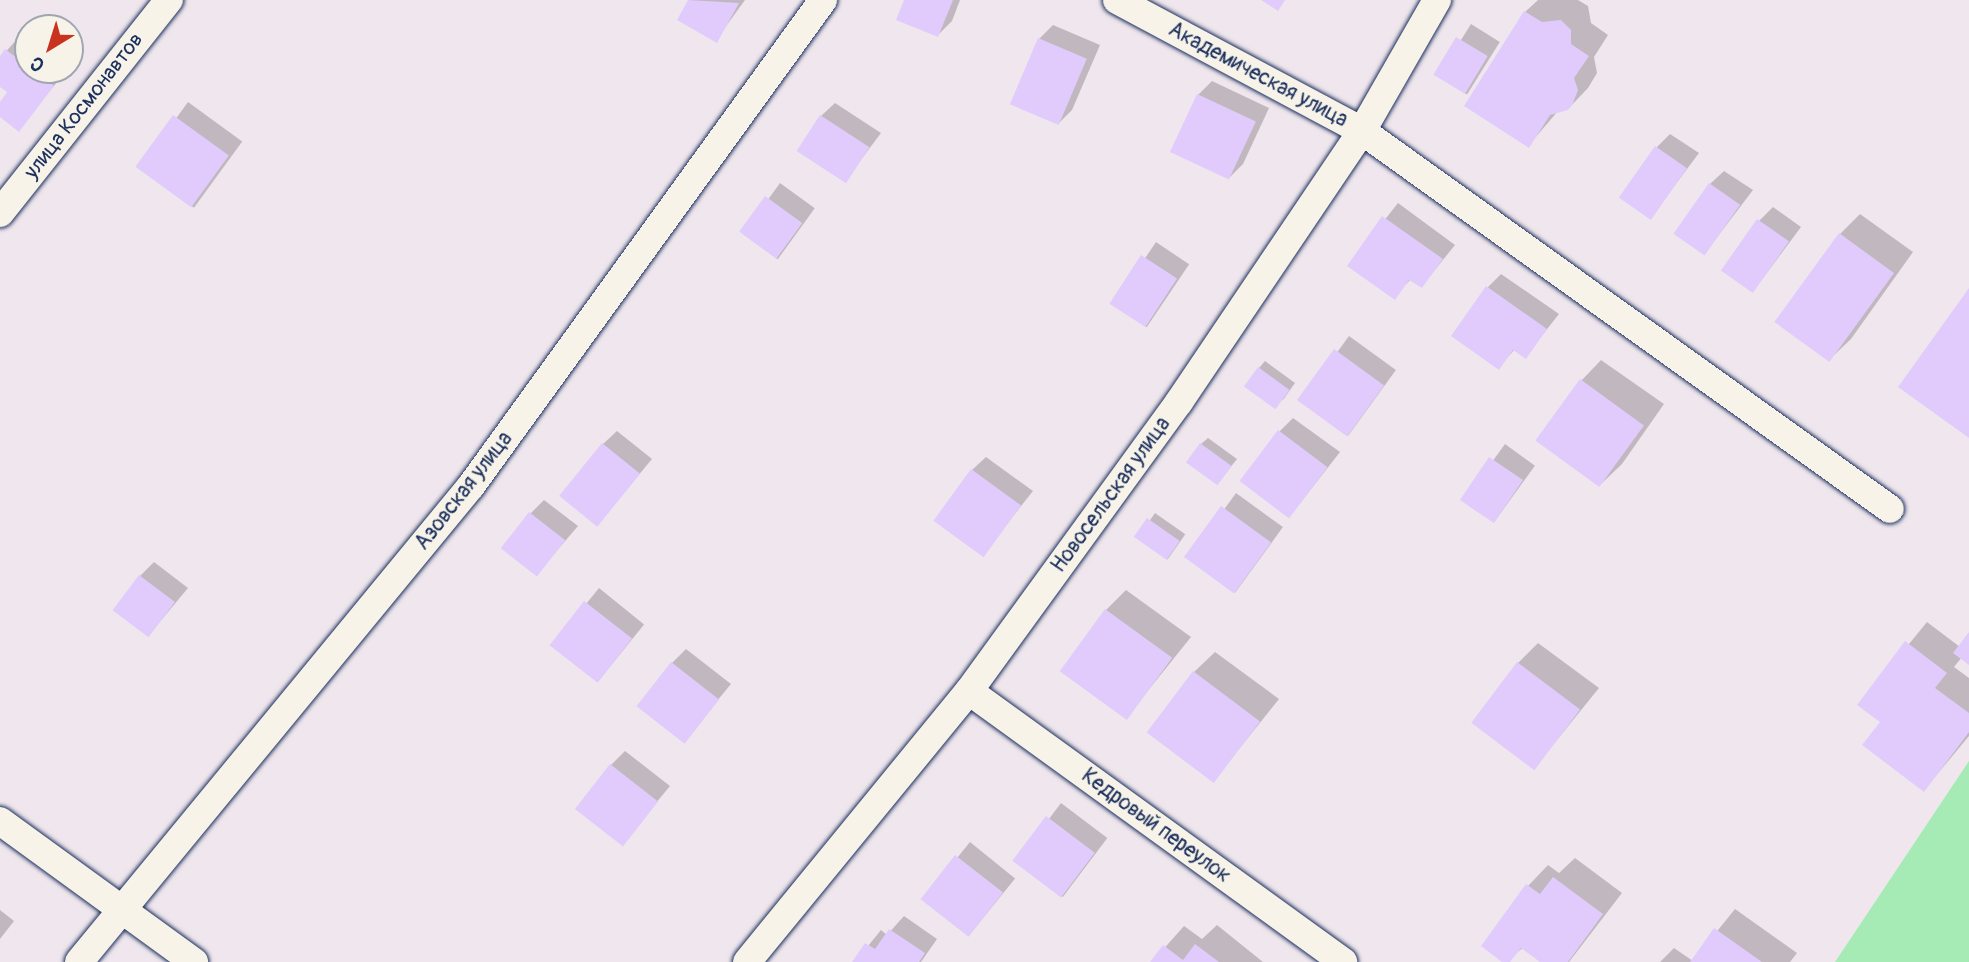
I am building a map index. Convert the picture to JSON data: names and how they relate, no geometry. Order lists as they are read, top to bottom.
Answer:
{
  "streets": {
    "street": [
      "Академическая улица",
      "улица Космонавтов",
      "Азовская улица",
      "Новосельская улица",
      "Кедровый переулок"
    ]
  },
  "crossings": [
    ["Академическая улица", "Новосельская улица"],
    ["Новосельская улица", "Кедровый переулок"]
  ],
  "north": "bottom left"
}
